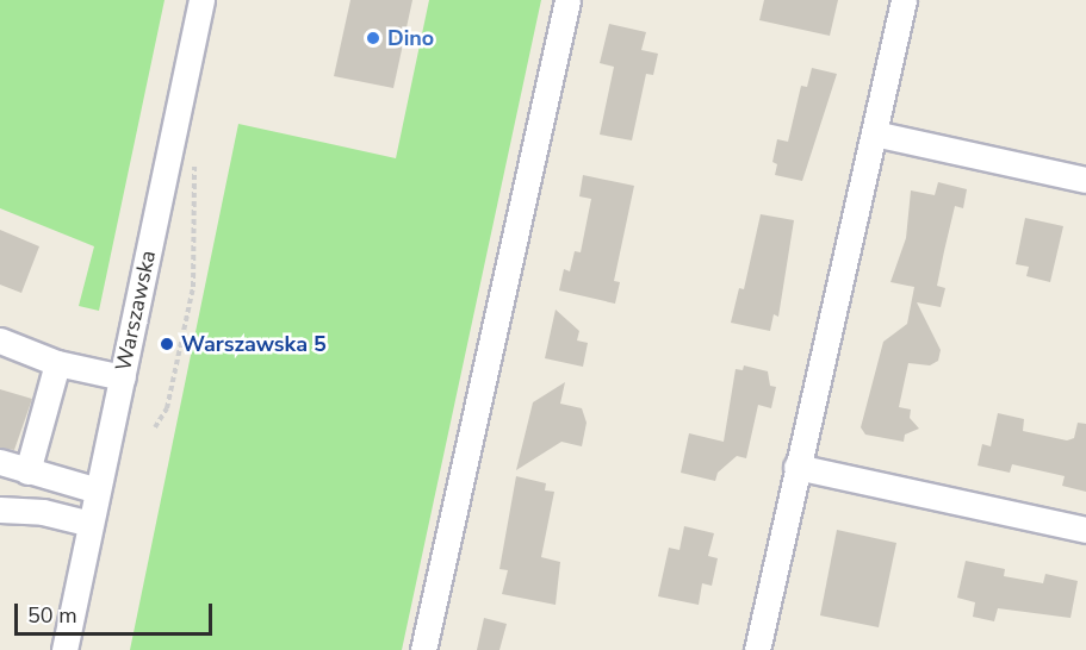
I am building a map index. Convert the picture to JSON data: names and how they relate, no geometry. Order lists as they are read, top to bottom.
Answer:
{
  "streets": {
    "street": ["Warszawska"]
  },
  "places": ["Dino", "Warszawska 5"],
  "scale_bar": "50 m"
}
